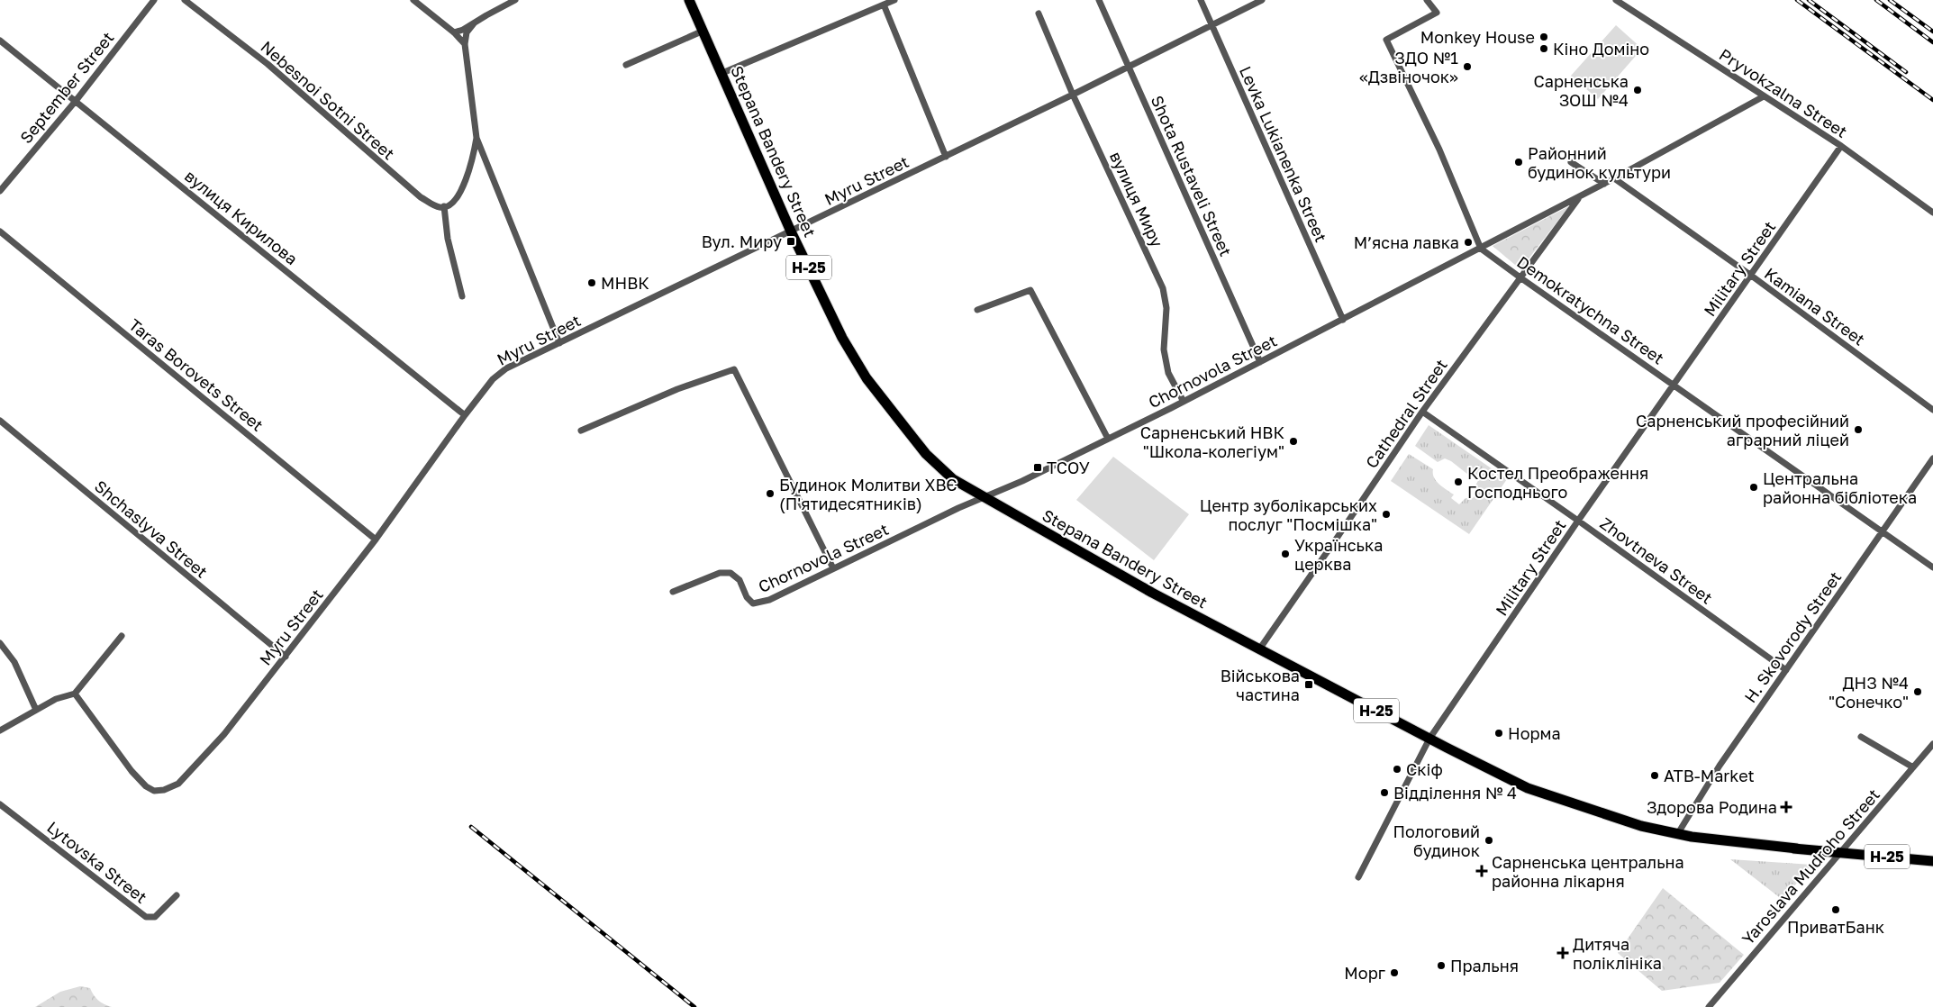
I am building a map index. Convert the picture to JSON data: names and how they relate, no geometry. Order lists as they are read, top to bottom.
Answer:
{
  "streets": {
    "main road": ["Stepana Bandery Street", "Н-25"],
    "street": [
      "September Street",
      "Pryvokzalna Street",
      "Nebesnoi Sotni Street",
      "Levka Lukianenka Street",
      "Shota Rustaveli Street",
      "Myru Street",
      "вулиця Миру",
      "вулиця Кирилова",
      "Military Street",
      "Kamiana Street",
      "Demokratychna Street",
      "Chornovola Street",
      "Taras Borovets Street",
      "Cathedral Street",
      "Shchaslyva Street",
      "Zhovtneva Street",
      "H. Skovorody Street",
      "Lytovska Street",
      "Yaroslava Mudroho Street"
    ]
  },
  "crossings": [
    ["September Street", "вулиця Кирилова"],
    ["Pryvokzalna Street", "Military Street"],
    ["Pryvokzalna Street", "Chornovola Street"],
    ["Stepana Bandery Street", "Myru Street"],
    ["Stepana Bandery Street", "Military Street"],
    ["Stepana Bandery Street", "Chornovola Street"],
    ["Stepana Bandery Street", "Cathedral Street"],
    ["Stepana Bandery Street", "H. Skovorody Street"],
    ["Stepana Bandery Street", "Yaroslava Mudroho Street"],
    ["Levka Lukianenka Street", "Myru Street"],
    ["Levka Lukianenka Street", "Chornovola Street"],
    ["Shota Rustaveli Street", "Myru Street"],
    ["Shota Rustaveli Street", "Chornovola Street"],
    ["Myru Street", "вулиця Миру"],
    ["Myru Street", "вулиця Кирилова"],
    ["Myru Street", "Taras Borovets Street"],
    ["Myru Street", "Shchaslyva Street"],
    ["вулиця Миру", "Chornovola Street"],
    ["Military Street", "Kamiana Street"],
    ["Military Street", "Demokratychna Street"],
    ["Military Street", "Zhovtneva Street"],
    ["Kamiana Street", "Chornovola Street"],
    ["Demokratychna Street", "Chornovola Street"],
    ["Demokratychna Street", "Cathedral Street"],
    ["Demokratychna Street", "H. Skovorody Street"],
    ["Chornovola Street", "Cathedral Street"],
    ["Cathedral Street", "Zhovtneva Street"],
    ["Zhovtneva Street", "H. Skovorody Street"]
  ],
  "places": {
    "other": [
      "Monkey House",
      "Кіно Доміно",
      "ЗДО №1 «Дзвіночок»",
      "Сарненська ЗОШ №4",
      "Районний будинок культури",
      "Мʼясна лавка",
      "МНВК",
      "Сарненський професійний аграрний ліцей",
      "Сарненський НВК \"Школа-колегіум\"",
      "Костел Преображення Господнього",
      "Центральна районна бібліотека",
      "Будинок Молитви ХВЄ (П'ятидесятників)",
      "Центр зуболікарських послуг \"Посмішка\"",
      "Українська церква",
      "ДНЗ №4 \"Сонечко\"",
      "Норма",
      "Скіф",
      "ATB-Market",
      "Відділення № 4",
      "Пологовий будинок",
      "ПриватБанк",
      "Пральня",
      "Морг"
    ],
    "transit": ["Вул. Миру", "ТСОУ", "Військова частина"],
    "health": ["Здорова Родина", "Сарненська центральна районна лікарня", "Дитяча поліклініка"]
  }
}
